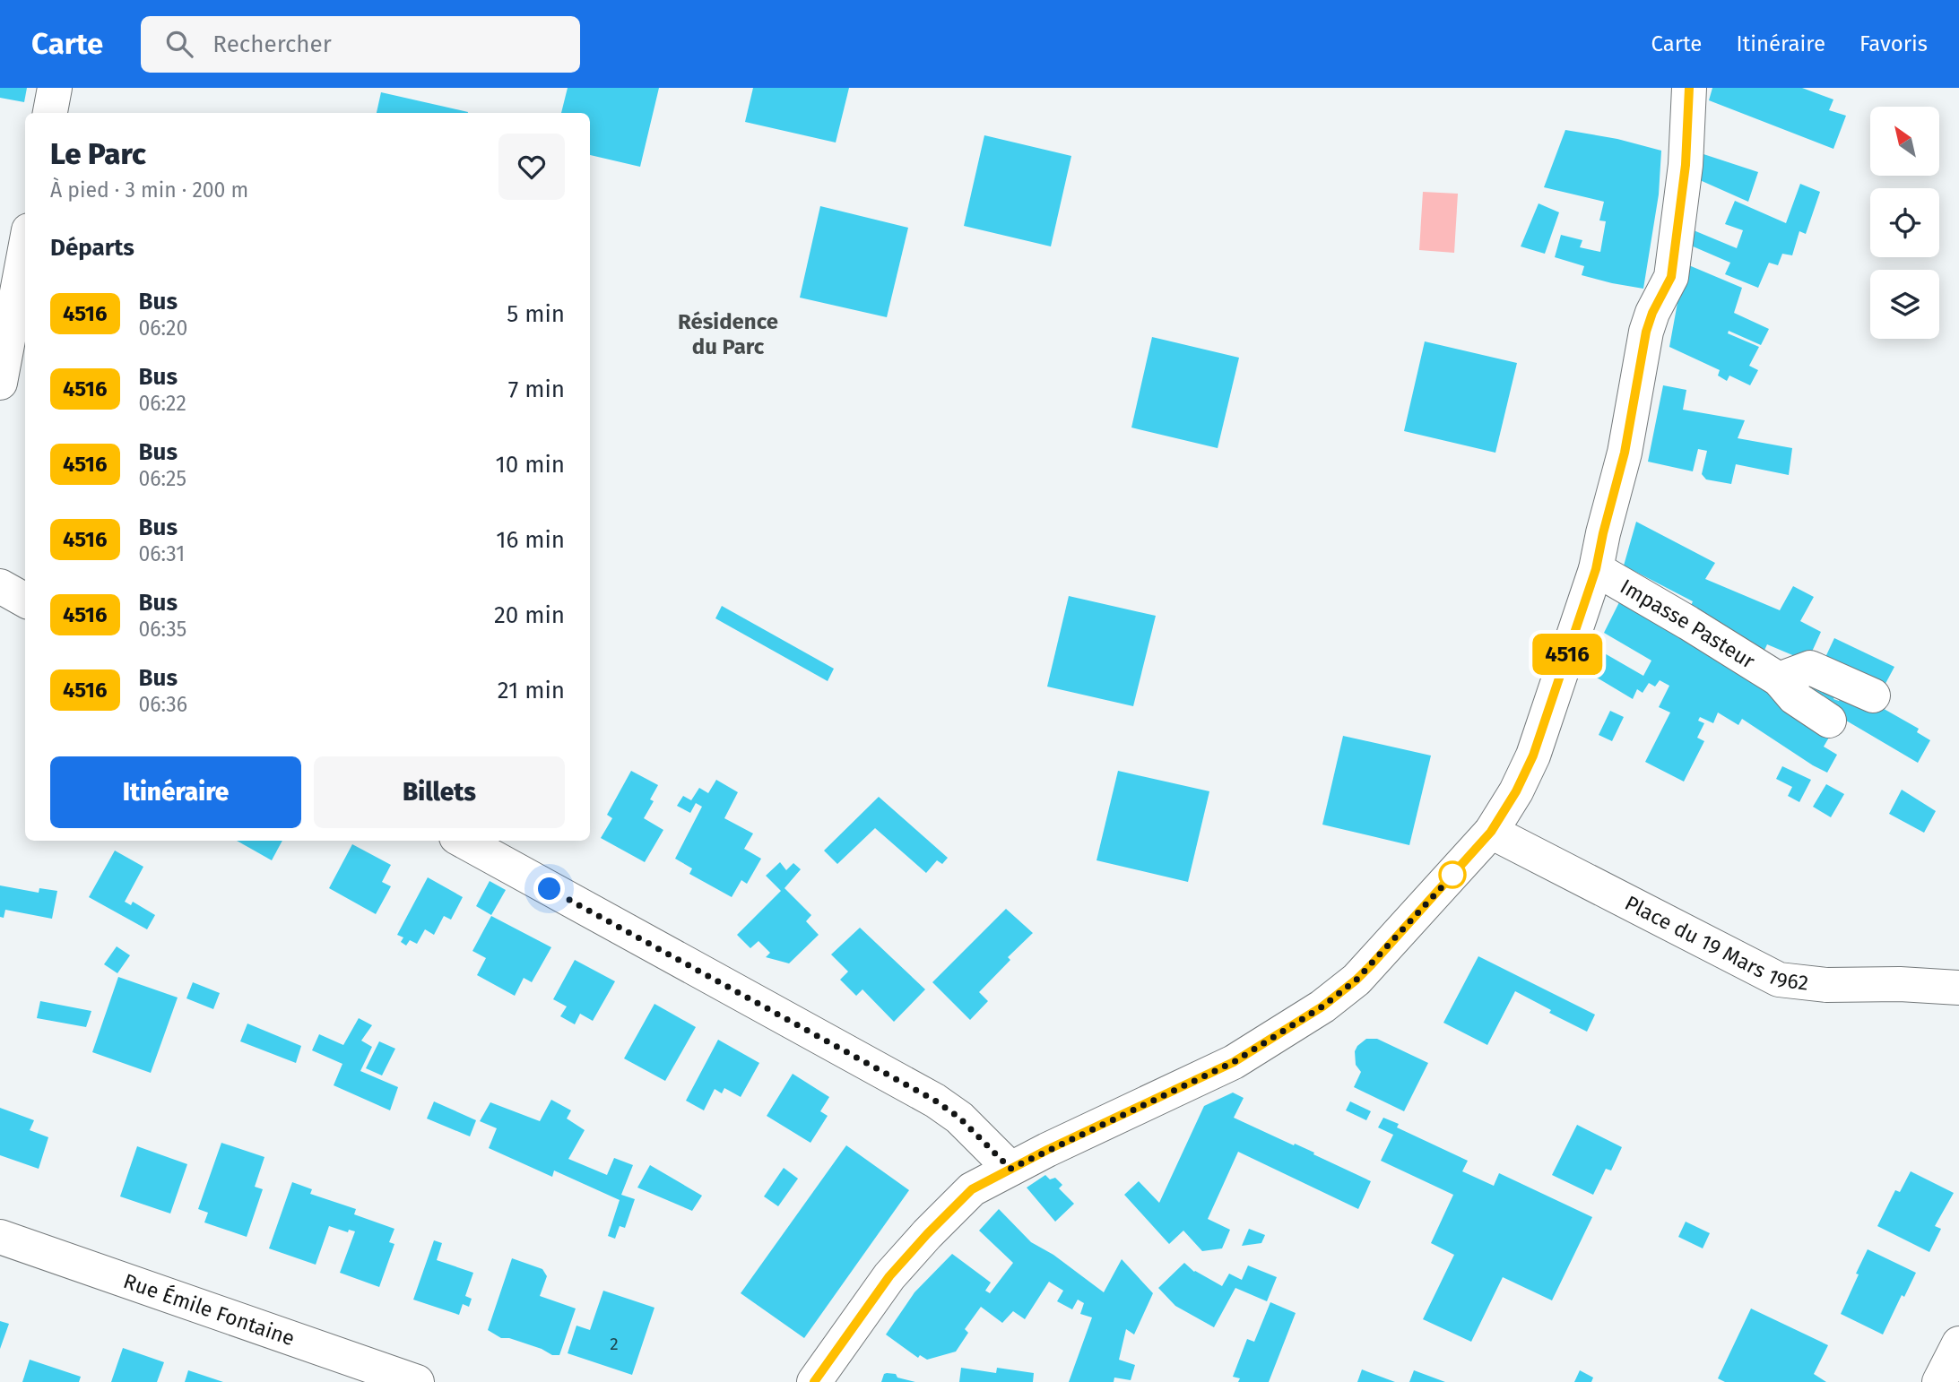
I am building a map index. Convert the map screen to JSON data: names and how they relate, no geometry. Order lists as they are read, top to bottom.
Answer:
{
  "streets": {
    "street": ["Impasse Pasteur", "Place du 19 Mars 1962", "Rue Émile Fontaine"]
  },
  "districts": ["Résidence du Parc"],
  "lines": ["bus line 4516"],
  "house_numbers": ["2"],
  "north": "top left",
  "page": {
    "header": "Carte",
    "search": "Rechercher",
    "nav": ["Carte", "Itinéraire", "Favoris"],
    "on_map": "4516",
    "heading": [
      ["Le Parc", "À pied · 3 min · 200 m"],
      "Départs"
    ],
    "list": [
      {
        "mark": "4516",
        "name": "Bus",
        "note": "06:20",
        "value": "5 min"
      },
      {
        "mark": "4516",
        "name": "Bus",
        "note": "06:22",
        "value": "7 min"
      },
      {
        "mark": "4516",
        "name": "Bus",
        "note": "06:25",
        "value": "10 min"
      },
      {
        "mark": "4516",
        "name": "Bus",
        "note": "06:31",
        "value": "16 min"
      },
      {
        "mark": "4516",
        "name": "Bus",
        "note": "06:35",
        "value": "20 min"
      },
      {
        "mark": "4516",
        "name": "Bus",
        "note": "06:36",
        "value": "21 min"
      }
    ],
    "buttons": ["Itinéraire", "Billets"]
  }
}
